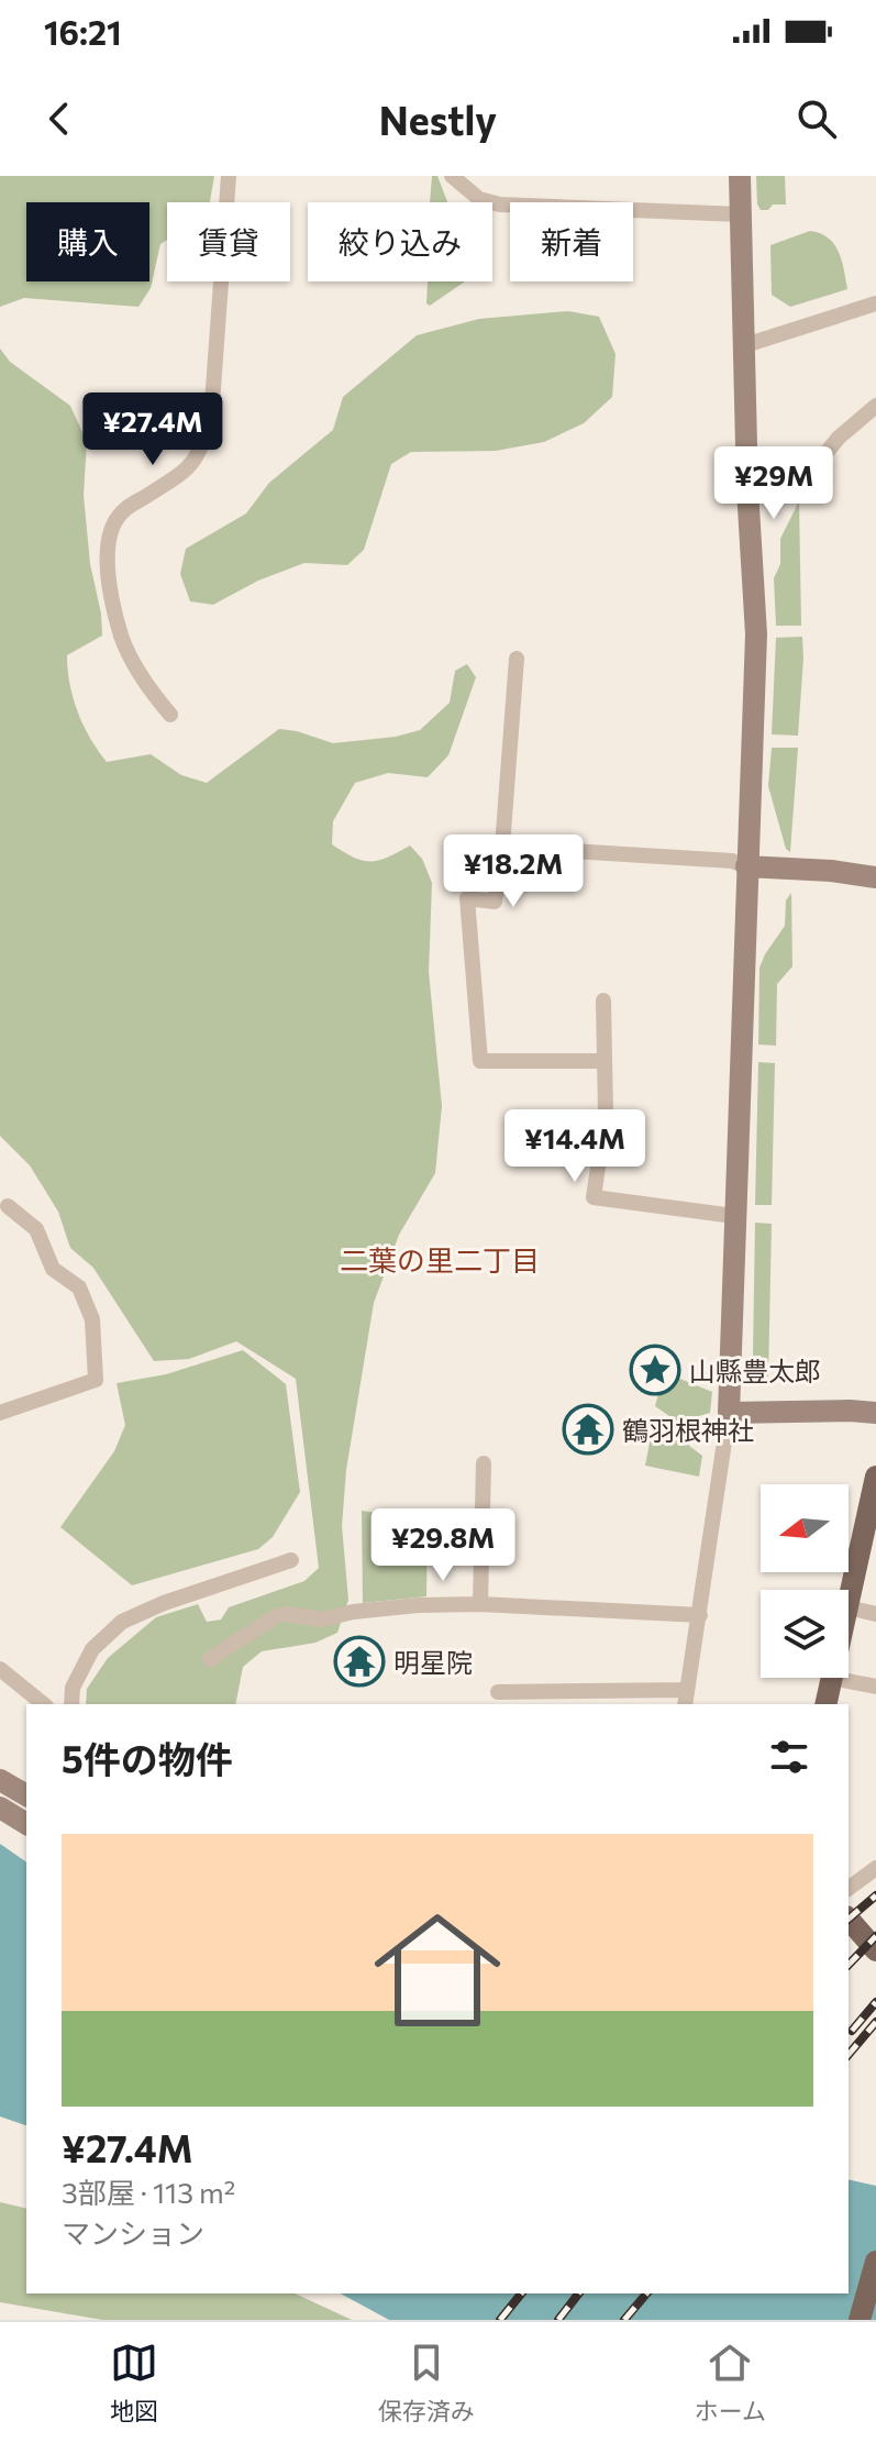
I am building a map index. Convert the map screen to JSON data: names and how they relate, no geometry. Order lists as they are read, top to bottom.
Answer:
{
  "districts": ["二葉の里二丁目"],
  "places": {
    "place": ["山縣豊太郎"],
    "temple": ["鶴羽根神社", "明星院"]
  },
  "north": "left",
  "page": {
    "status": "16:21",
    "header": "Nestly",
    "chip": [
      "購入",
      "賃貸",
      "絞り込み",
      "新着"
    ],
    "price": [
      "¥27.4M",
      "¥29M",
      "¥18.2M",
      "¥14.4M",
      "¥29.8M"
    ],
    "heading": "5件の物件",
    "list": [
      {
        "name": "¥27.4M",
        "note": "3部屋 · 113 m² · マンション"
      }
    ],
    "tabs": ["地図", "保存済み", "ホーム"]
  }
}
